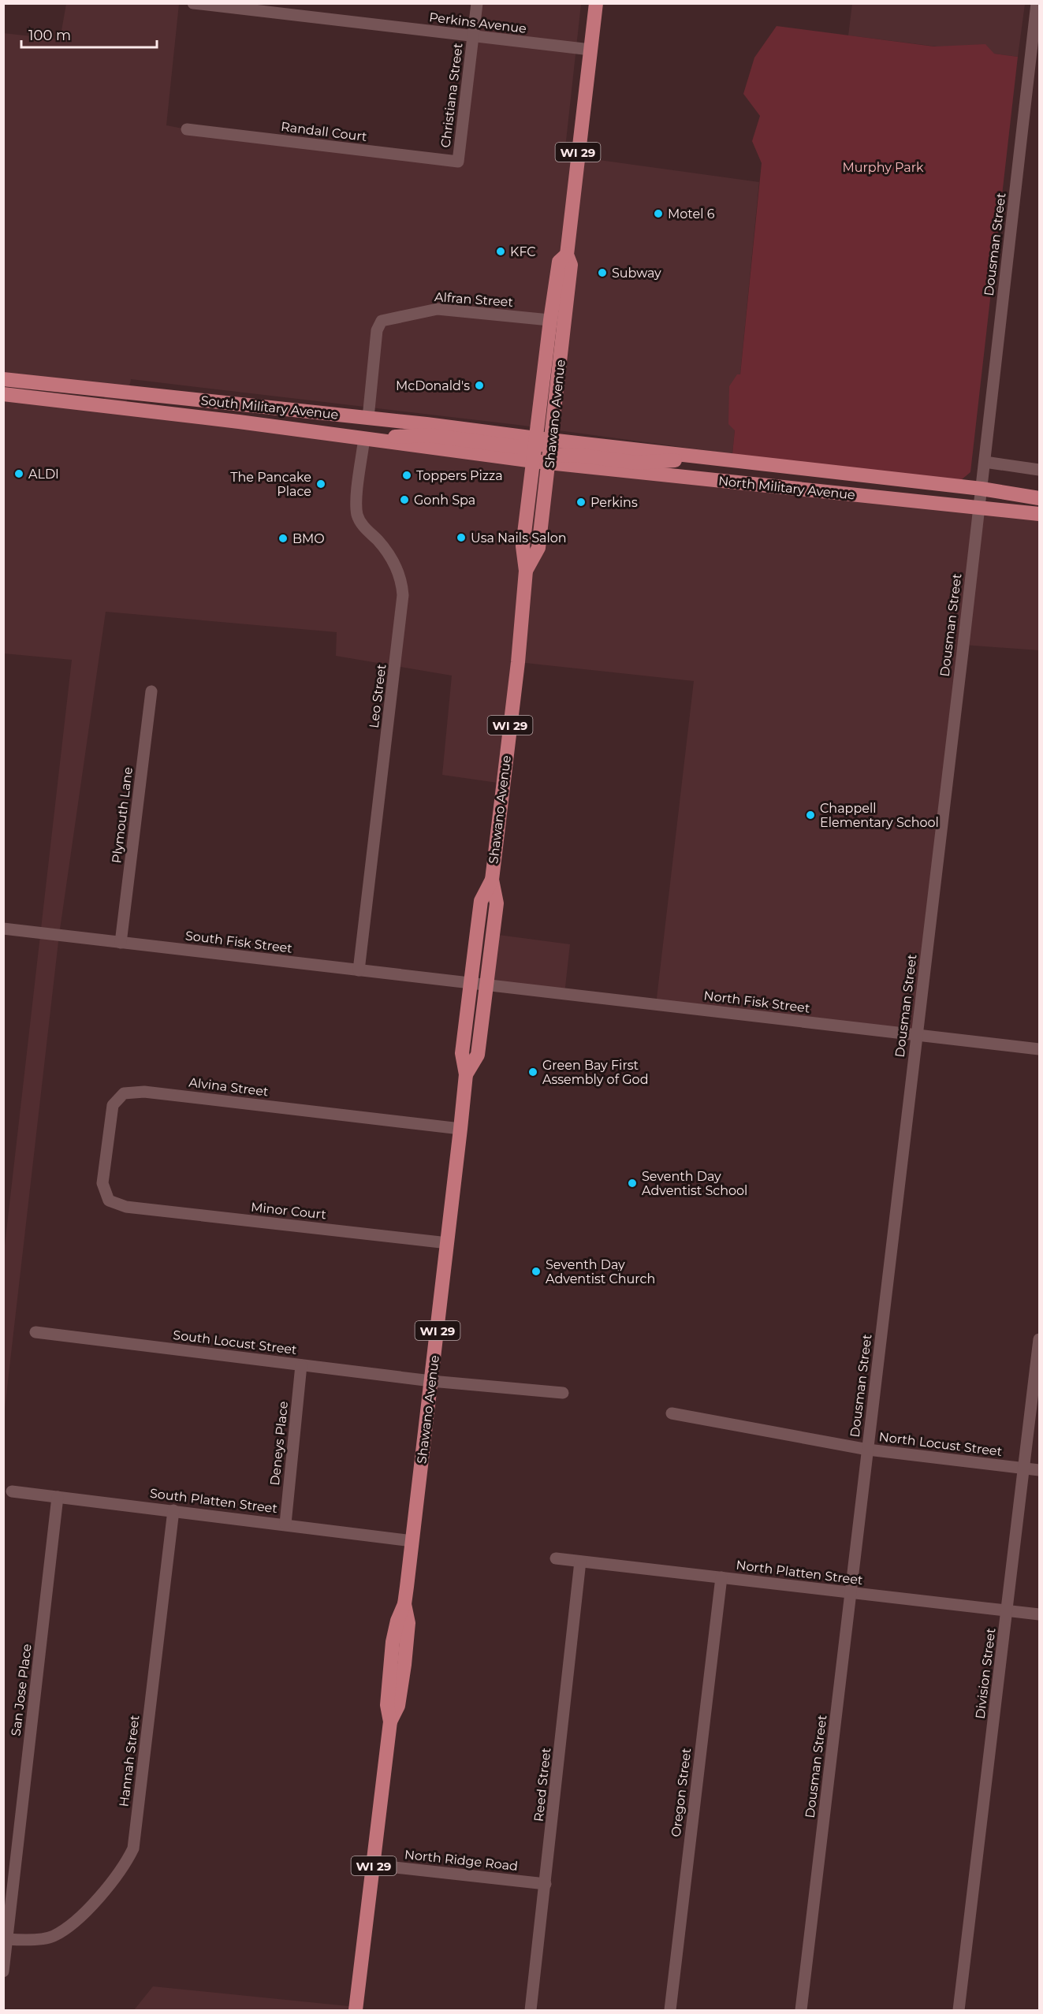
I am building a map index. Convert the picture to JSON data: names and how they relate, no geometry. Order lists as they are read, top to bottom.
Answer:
{
  "streets": {
    "main road": [
      "WI 29",
      "South Military Avenue",
      "Shawano Avenue",
      "North Military Avenue"
    ],
    "street": [
      "Perkins Avenue",
      "Christiana Street",
      "Randall Court",
      "Dousman Street",
      "Alfran Street",
      "Leo Street",
      "Plymouth Lane",
      "South Fisk Street",
      "North Fisk Street",
      "Alvina Street",
      "Minor Court",
      "South Locust Street",
      "Deneys Place",
      "North Locust Street",
      "South Platten Street",
      "North Platten Street",
      "Division Street",
      "San Jose Place",
      "Hannah Street",
      "Reed Street",
      "Oregon Street",
      "North Ridge Road"
    ]
  },
  "crossings": [
    ["Perkins Avenue", "Christiana Street"],
    ["Perkins Avenue", "Shawano Avenue"],
    ["Christiana Street", "Randall Court"],
    ["Dousman Street", "North Military Avenue"],
    ["Dousman Street", "North Fisk Street"],
    ["Dousman Street", "North Locust Street"],
    ["Dousman Street", "North Platten Street"],
    ["Alfran Street", "South Military Avenue"],
    ["Alfran Street", "Shawano Avenue"],
    ["South Military Avenue", "Shawano Avenue"],
    ["South Military Avenue", "North Military Avenue"],
    ["South Military Avenue", "Leo Street"],
    ["Shawano Avenue", "North Military Avenue"],
    ["Shawano Avenue", "South Fisk Street"],
    ["Shawano Avenue", "North Fisk Street"],
    ["Shawano Avenue", "Alvina Street"],
    ["Shawano Avenue", "Minor Court"],
    ["Shawano Avenue", "South Locust Street"],
    ["Shawano Avenue", "South Platten Street"],
    ["Shawano Avenue", "North Ridge Road"],
    ["Leo Street", "South Fisk Street"],
    ["Plymouth Lane", "South Fisk Street"],
    ["South Fisk Street", "North Fisk Street"],
    ["Alvina Street", "Minor Court"],
    ["South Locust Street", "Deneys Place"],
    ["Deneys Place", "South Platten Street"],
    ["North Locust Street", "Division Street"],
    ["South Platten Street", "San Jose Place"],
    ["South Platten Street", "Hannah Street"],
    ["North Platten Street", "Division Street"],
    ["North Platten Street", "Reed Street"],
    ["North Platten Street", "Oregon Street"],
    ["San Jose Place", "Hannah Street"],
    ["Reed Street", "North Ridge Road"]
  ],
  "parks": ["Murphy Park"],
  "places": [
    "Motel 6",
    "KFC",
    "Subway",
    "McDonald's",
    "ALDI",
    "Toppers Pizza",
    "The Pancake Place",
    "Gonh Spa",
    "Perkins",
    "Usa Nails Salon",
    "BMO",
    "Chappell Elementary School",
    "Green Bay First Assembly of God",
    "Seventh Day Adventist School",
    "Seventh Day Adventist Church"
  ],
  "scale_bar": "100 m"
}
